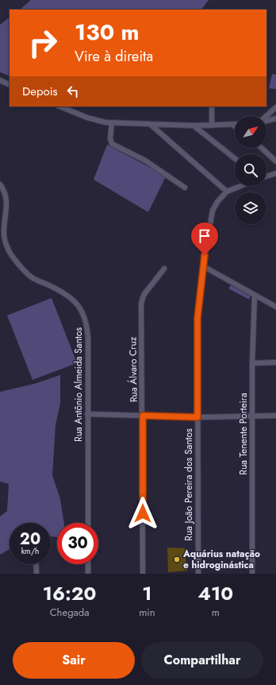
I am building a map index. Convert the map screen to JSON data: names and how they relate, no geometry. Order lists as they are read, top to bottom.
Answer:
{
  "streets": {
    "street": [
      "Rua Álvaro Cruz",
      "Rua Antônio Almeida Santos",
      "Rua Tenente Porteira",
      "Rua João Pereira dos Santos"
    ]
  },
  "places": ["Aquárius natação e hidroginástica"],
  "north": "top right",
  "page": {
    "turn": ["130 m", "Vire à direita"],
    "then": "Depois",
    "speed": "20 km/h",
    "limit": "30",
    "eta": [
      "16:20",
      "Chegada",
      "1",
      "min",
      "410",
      "m"
    ],
    "buttons": ["Sair", "Compartilhar"]
  }
}
